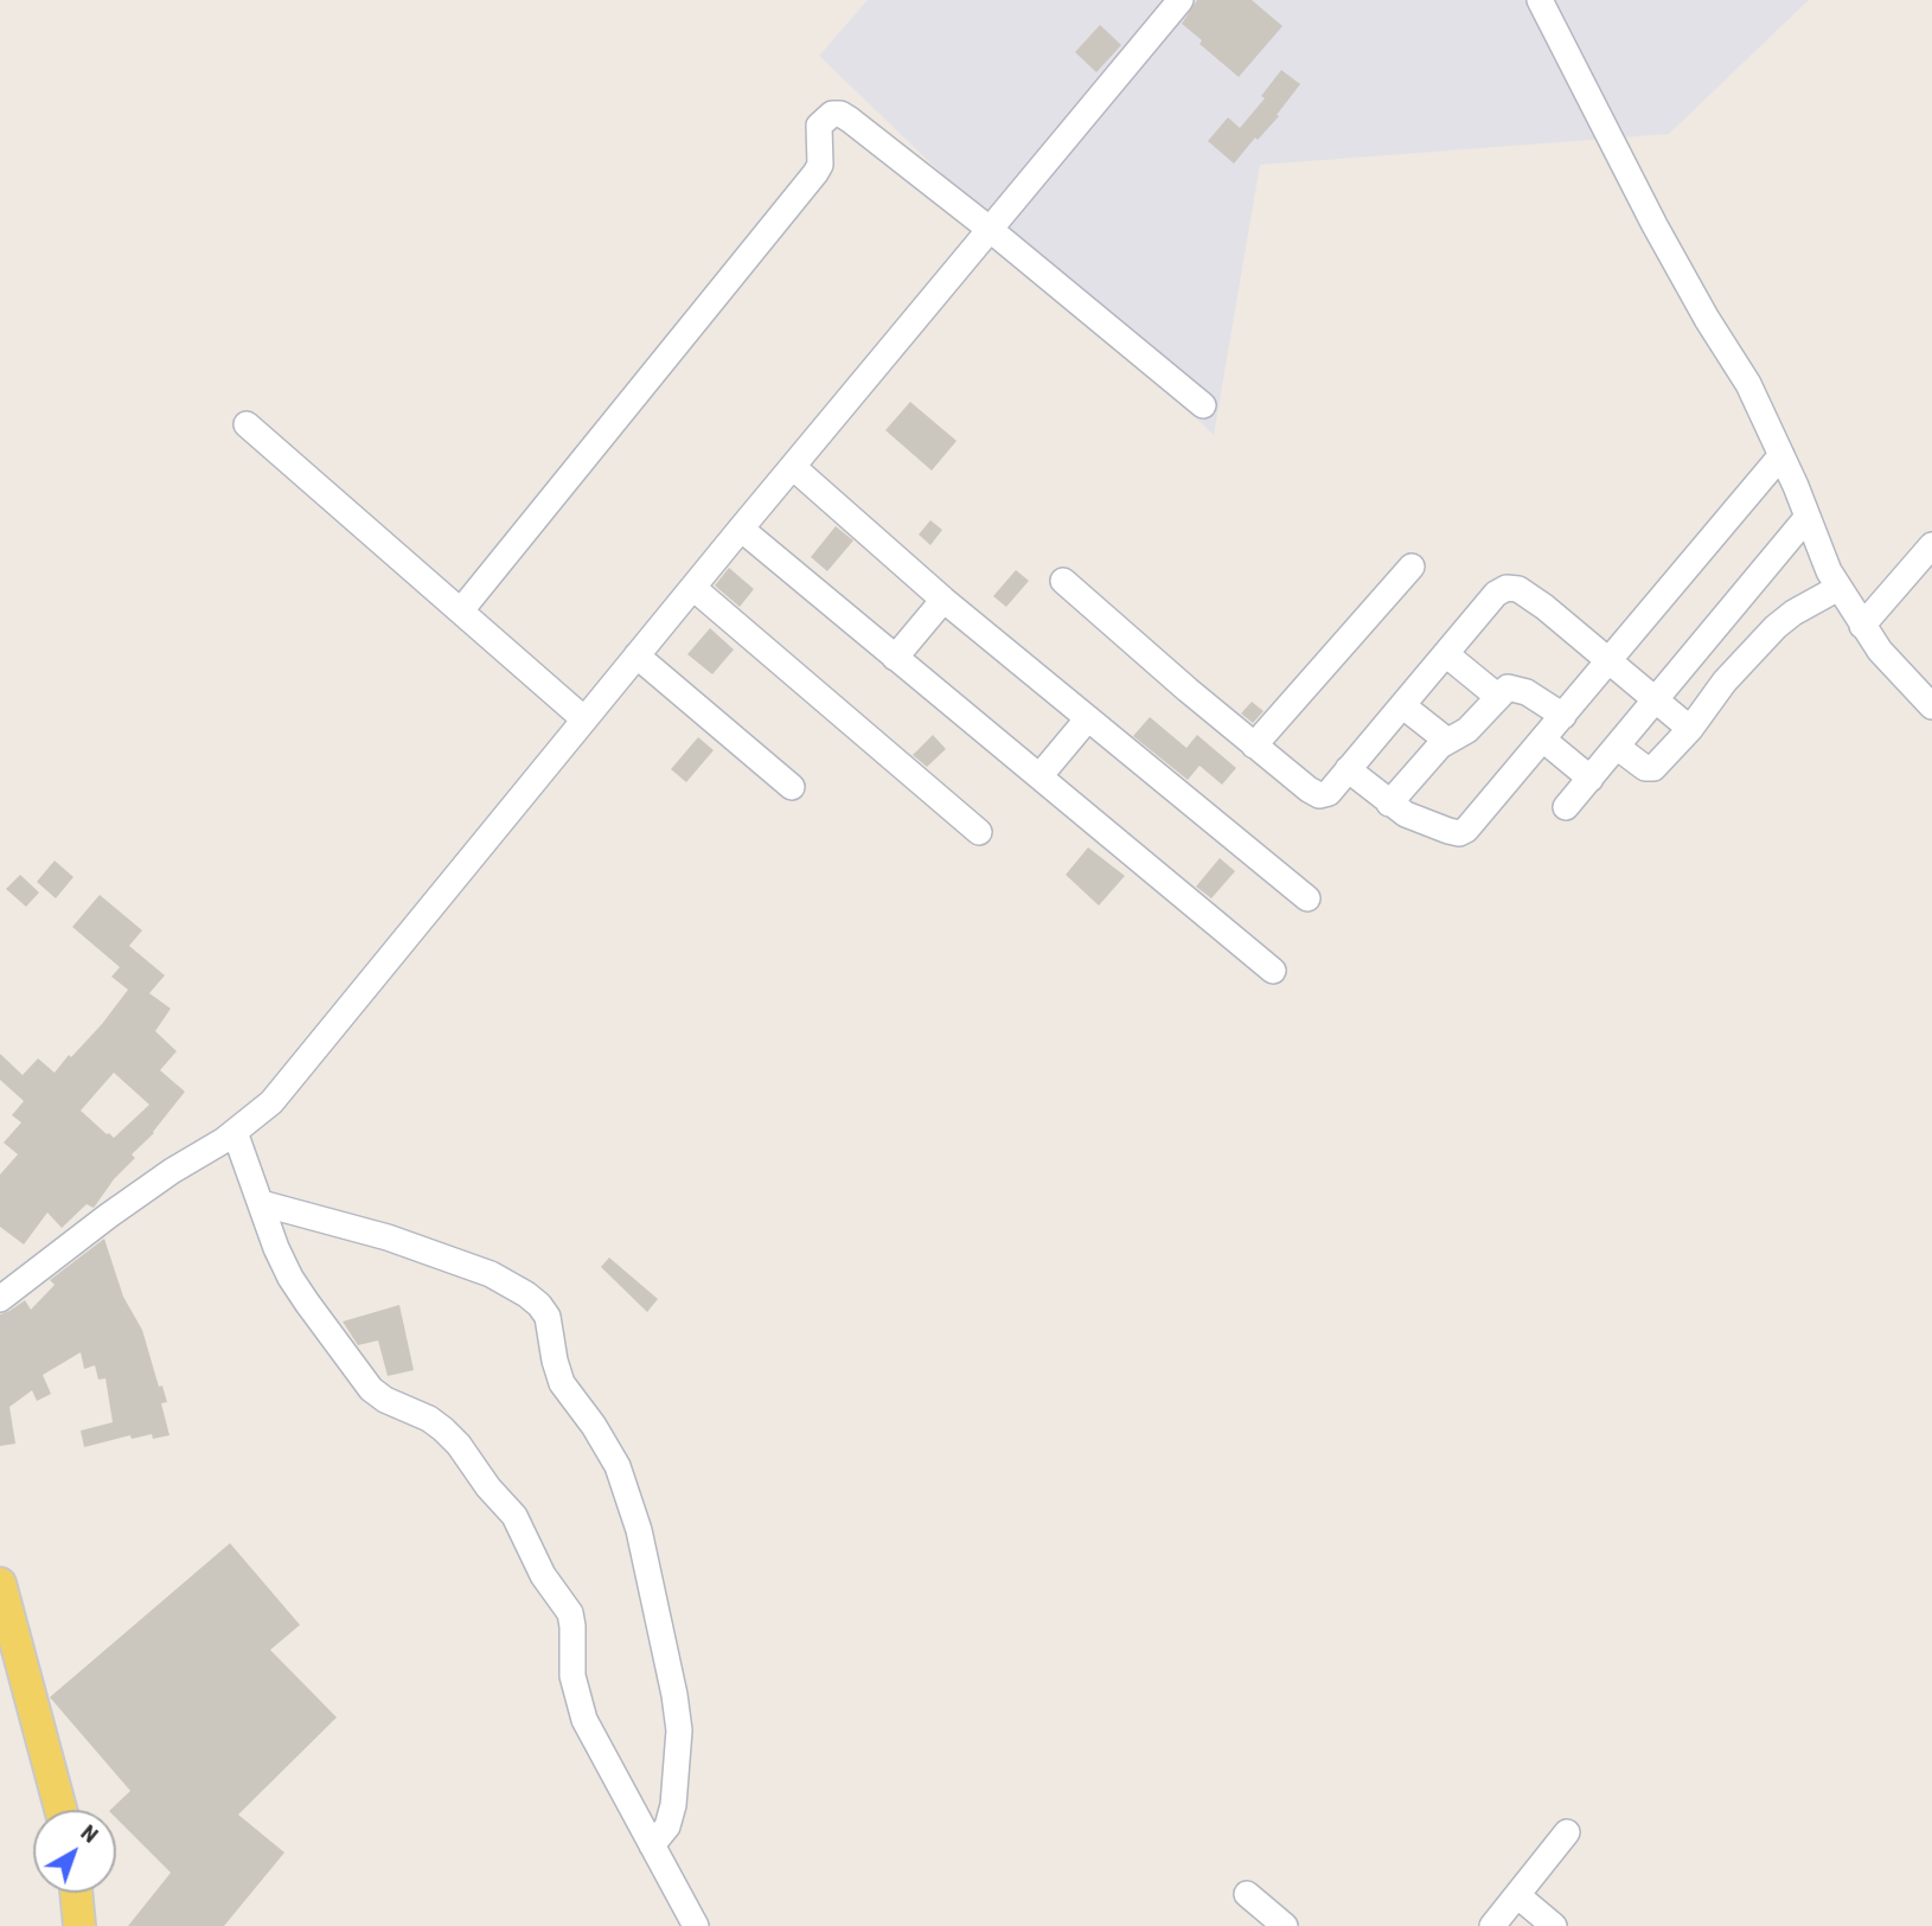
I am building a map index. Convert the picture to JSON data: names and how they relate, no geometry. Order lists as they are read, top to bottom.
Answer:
{
  "north": "top right"
}
